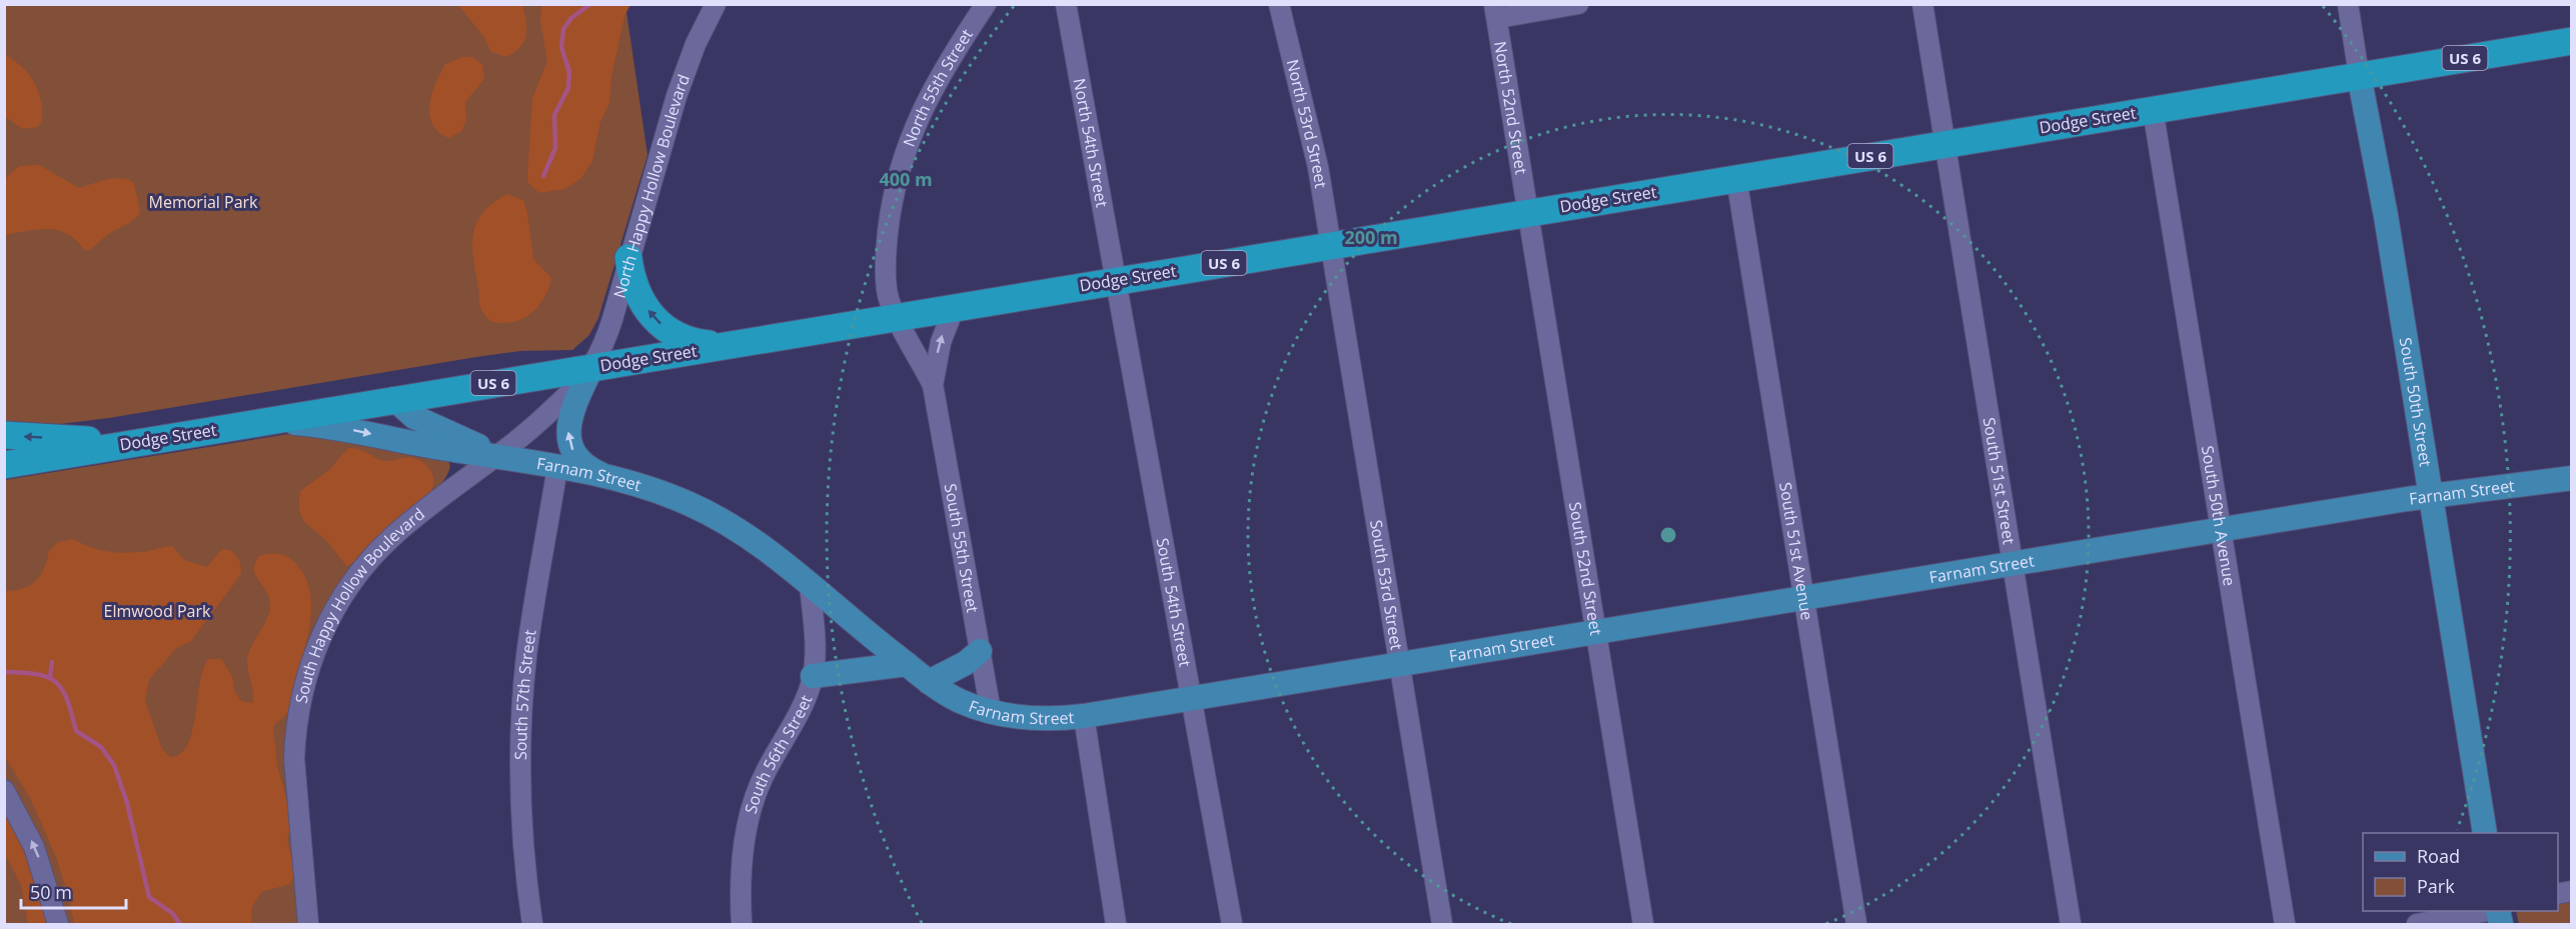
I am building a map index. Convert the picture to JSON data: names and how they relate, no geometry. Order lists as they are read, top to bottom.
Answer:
{
  "streets": {
    "highway": ["US 6", "Dodge Street"],
    "main road": ["South 50th Street", "Farnam Street"],
    "street": [
      "North 55th Street",
      "North 52nd Street",
      "North 53rd Street",
      "North 54th Street",
      "North Happy Hollow Boulevard",
      "South 51st Street",
      "South 50th Avenue",
      "South 55th Street",
      "South 51st Avenue",
      "South 52nd Street",
      "South 53rd Street",
      "South 54th Street",
      "South Happy Hollow Boulevard",
      "South 57th Street",
      "South 56th Street"
    ]
  },
  "crossings": [
    ["North 55th Street", "Dodge Street"],
    ["North 55th Street", "South 55th Street"],
    ["North 52nd Street", "Dodge Street"],
    ["North 52nd Street", "South 52nd Street"],
    ["Dodge Street", "North 53rd Street"],
    ["Dodge Street", "North 54th Street"],
    ["Dodge Street", "North Happy Hollow Boulevard"],
    ["Dodge Street", "South 50th Street"],
    ["Dodge Street", "Farnam Street"],
    ["Dodge Street", "South 51st Street"],
    ["Dodge Street", "South 50th Avenue"],
    ["Dodge Street", "South 55th Street"],
    ["Dodge Street", "South 51st Avenue"],
    ["Dodge Street", "South 52nd Street"],
    ["Dodge Street", "South 53rd Street"],
    ["Dodge Street", "South 54th Street"],
    ["Dodge Street", "South Happy Hollow Boulevard"],
    ["North 53rd Street", "South 53rd Street"],
    ["North 54th Street", "South 54th Street"],
    ["North Happy Hollow Boulevard", "South Happy Hollow Boulevard"],
    ["South 50th Street", "Farnam Street"],
    ["Farnam Street", "South 51st Street"],
    ["Farnam Street", "South 50th Avenue"],
    ["Farnam Street", "South 55th Street"],
    ["Farnam Street", "South 51st Avenue"],
    ["Farnam Street", "South 52nd Street"],
    ["Farnam Street", "South 53rd Street"],
    ["Farnam Street", "South 54th Street"],
    ["Farnam Street", "South Happy Hollow Boulevard"],
    ["Farnam Street", "South 57th Street"],
    ["Farnam Street", "South 56th Street"]
  ],
  "parks": ["Memorial Park", "Elmwood Park"],
  "legend": ["Road", "Park"],
  "scale_bar": "50 m",
  "rings": ["400 m", "200 m"]
}
